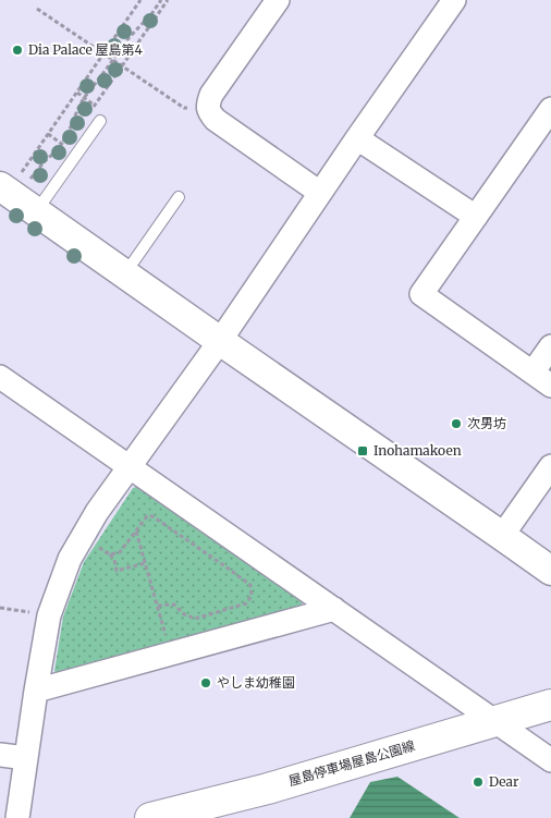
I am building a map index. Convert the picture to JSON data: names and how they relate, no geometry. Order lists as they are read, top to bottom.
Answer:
{
  "streets": {
    "main road": ["屋島停車場屋島公園線"]
  },
  "places": {
    "other": [
      "Dia Palace 屋島第4",
      "次男坊",
      "やしま幼稚園",
      "Dear"
    ],
    "transit": ["Inohamakoen"]
  }
}
